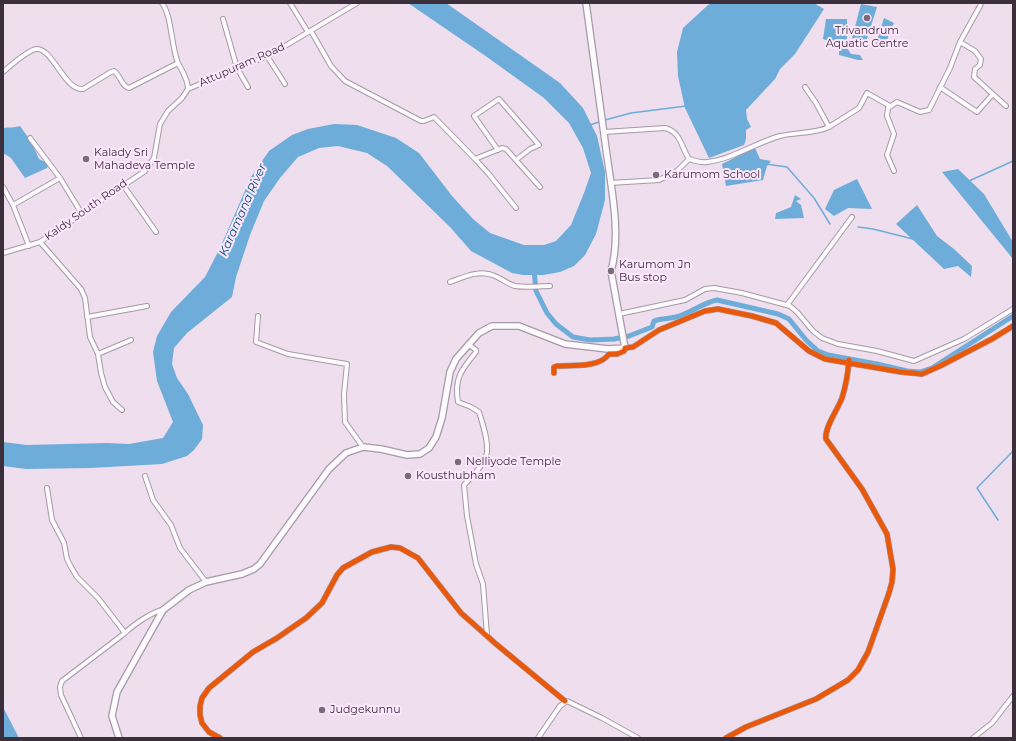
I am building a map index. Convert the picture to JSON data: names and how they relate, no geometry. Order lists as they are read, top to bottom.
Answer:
{
  "streets": {
    "street": ["Attupuram Road", "Kaldy South Road"]
  },
  "crossings": [
    ["Attupuram Road", "Kaldy South Road"]
  ],
  "water": ["Karamana River"],
  "places": [
    "Trivandrum Aquatic Centre",
    "Kalady Sri Mahadeva Temple",
    "Karumom School",
    "Karumom Jn Bus stop",
    "Nelliyode Temple",
    "Kousthubham",
    "Judgekunnu"
  ]
}
